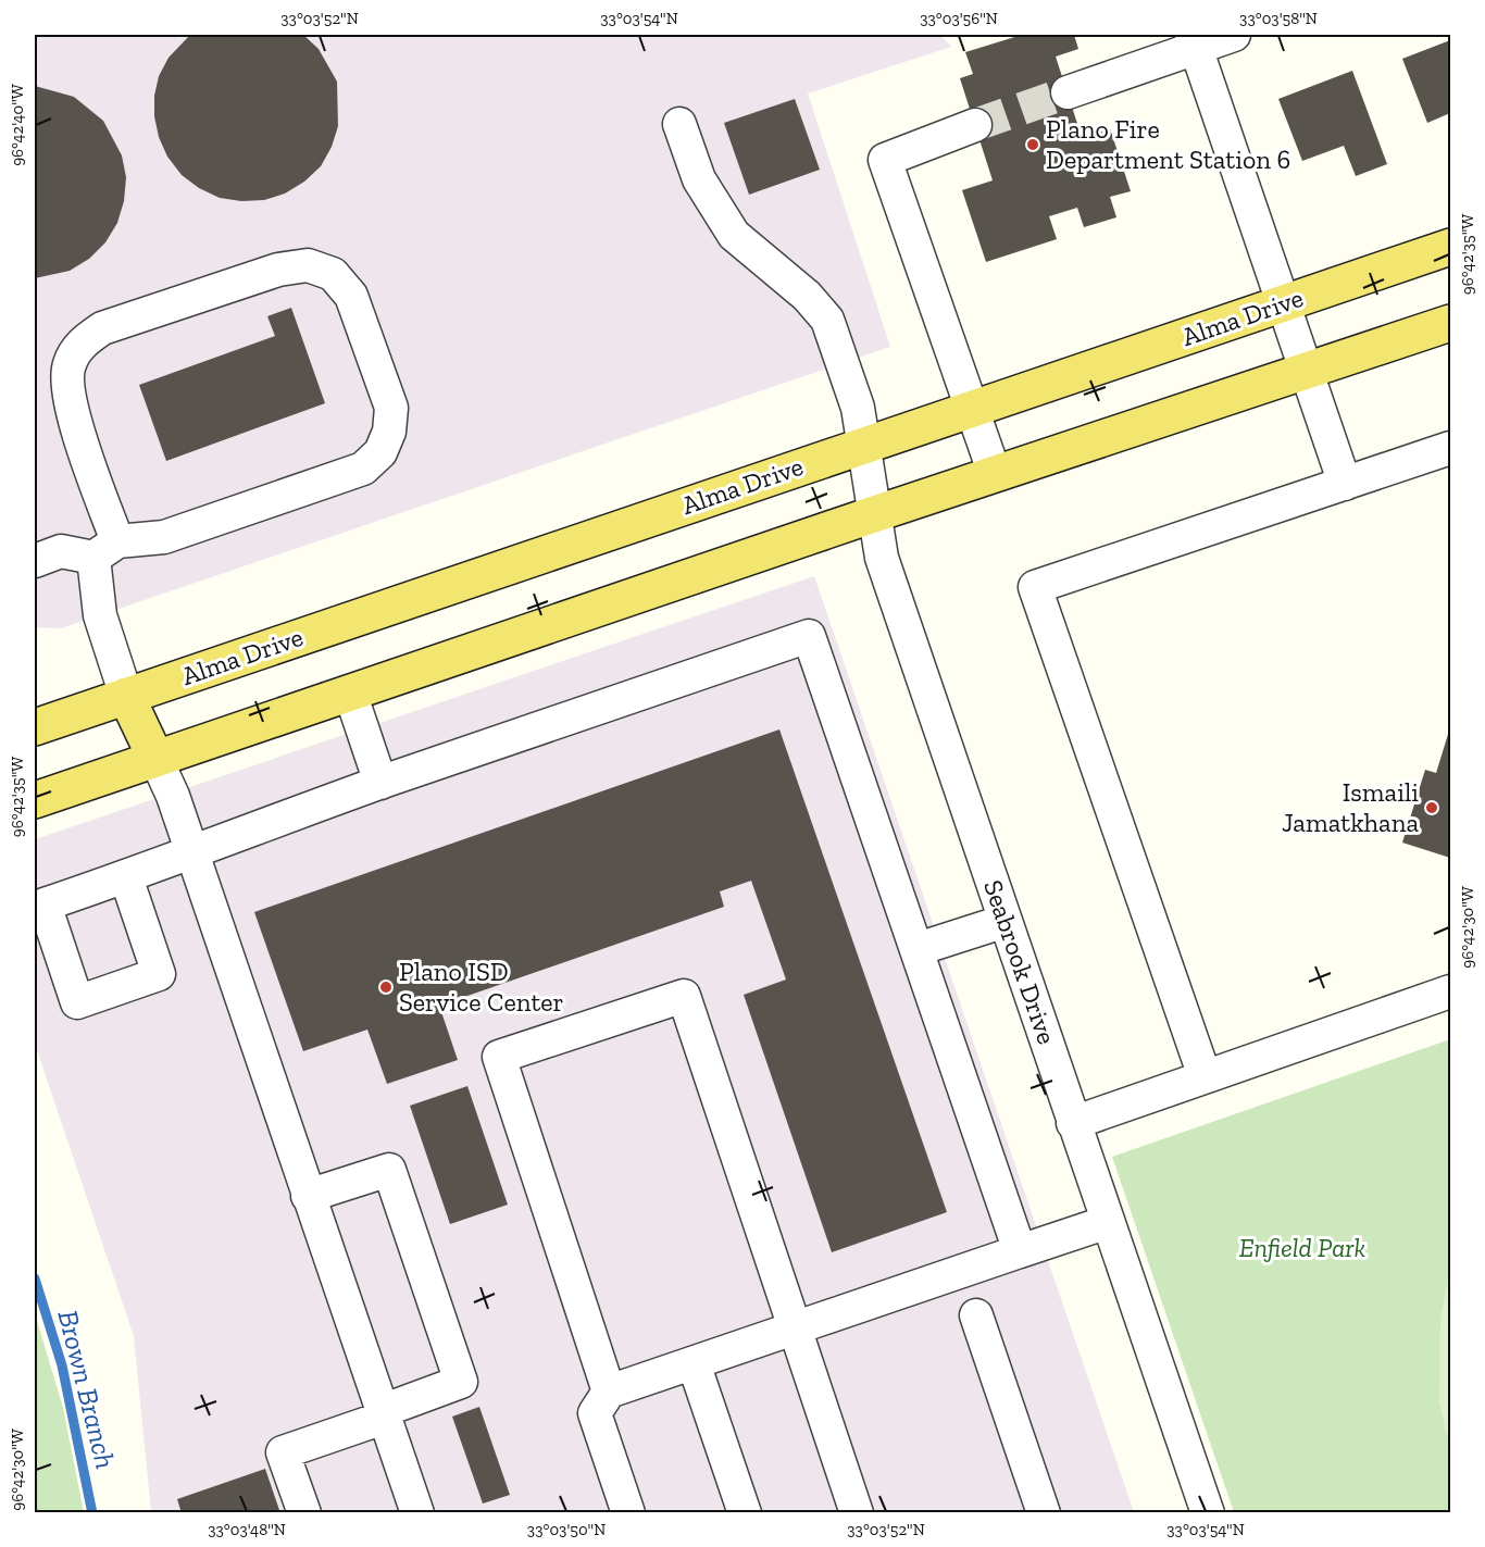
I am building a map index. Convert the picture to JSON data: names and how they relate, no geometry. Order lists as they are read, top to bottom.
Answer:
{
  "streets": {
    "main road": ["Alma Drive"],
    "street": ["Seabrook Drive"]
  },
  "crossings": [
    ["Alma Drive", "Seabrook Drive"]
  ],
  "water": ["Brown Branch"],
  "parks": ["Enfield Park"],
  "places": ["Plano Fire Department Station 6", "Ismaili Jamatkhana", "Plano ISD Service Center"],
  "coordinates": [
    "33°03'52\"N",
    "33°03'54\"N",
    "33°03'56\"N",
    "33°03'58\"N",
    "96°42'40\"W",
    "96°42'35\"W",
    "96°42'30\"W",
    "33°03'48\"N",
    "33°03'50\"N"
  ]
}
